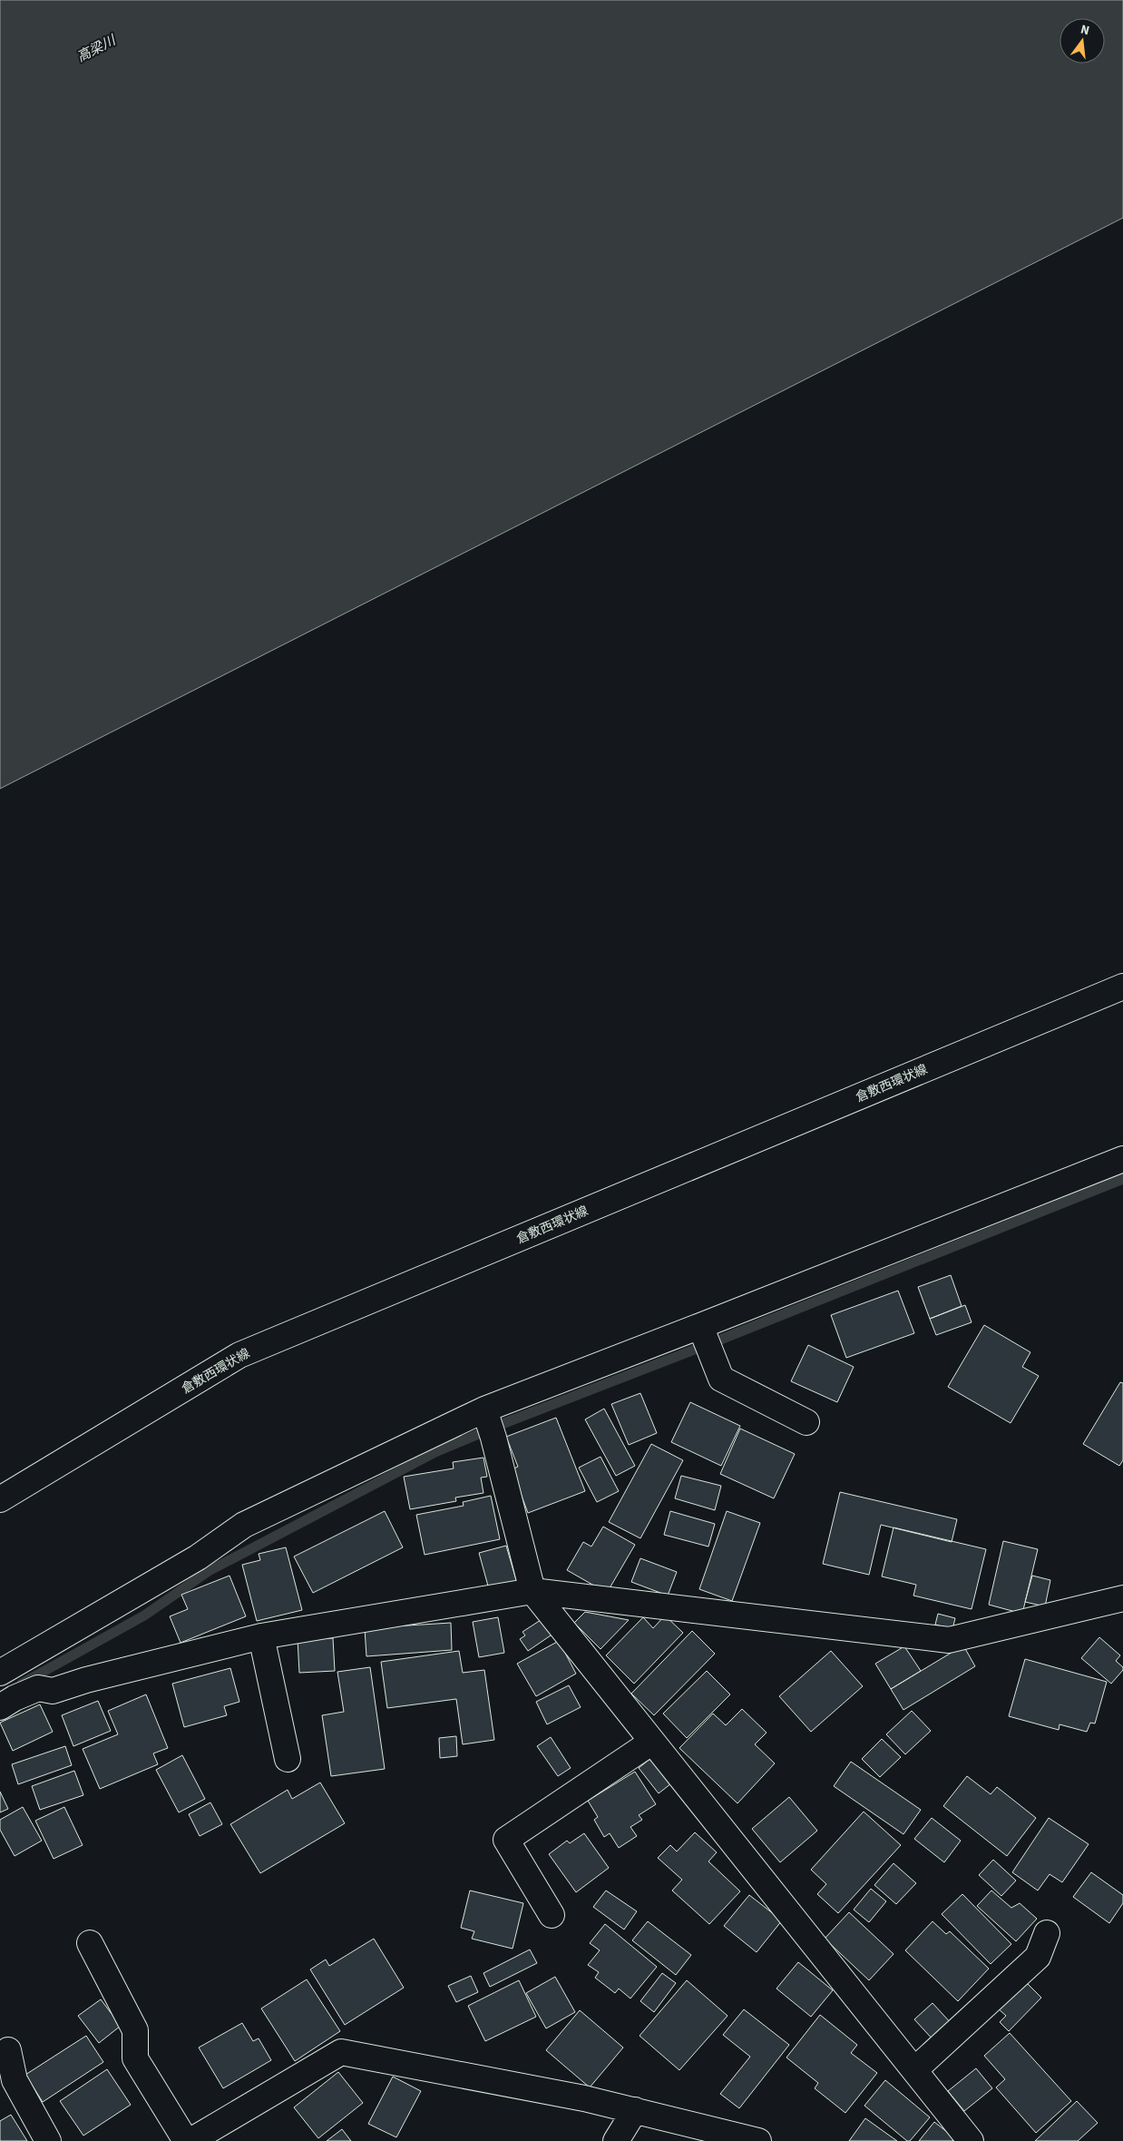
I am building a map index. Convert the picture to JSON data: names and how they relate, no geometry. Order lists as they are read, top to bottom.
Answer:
{
  "streets": {
    "street": ["倉敷西環状線"]
  },
  "water": ["高梁川"],
  "north": "top"
}
